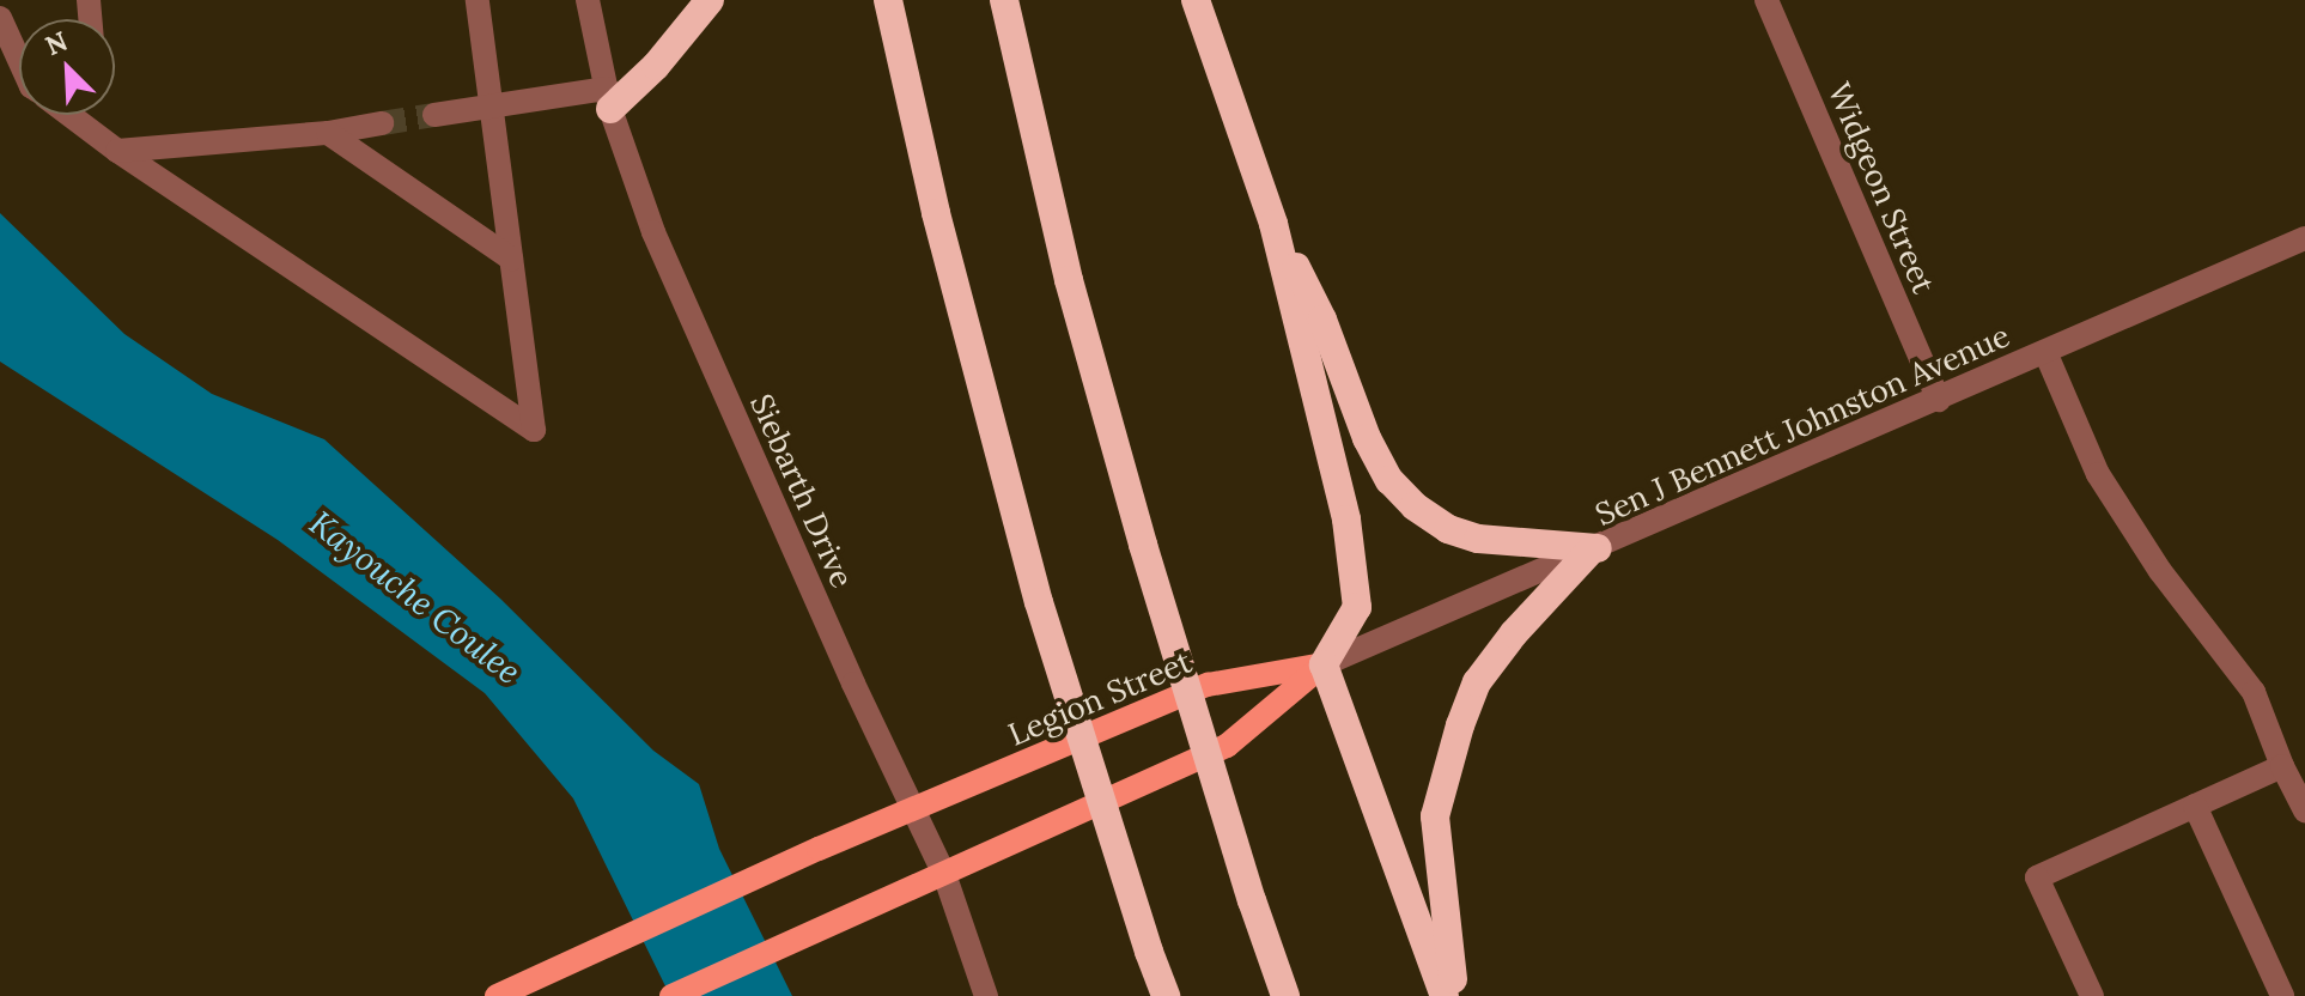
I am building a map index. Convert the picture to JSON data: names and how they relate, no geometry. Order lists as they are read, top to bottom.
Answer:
{
  "streets": {
    "main road": ["Legion Street"],
    "street": ["Widgeon Street", "Sen J Bennett Johnston Avenue", "Siebarth Drive"]
  },
  "crossings": [
    ["Widgeon Street", "Sen J Bennett Johnston Avenue"],
    ["Sen J Bennett Johnston Avenue", "Legion Street"],
    ["Siebarth Drive", "Legion Street"]
  ],
  "water": ["Kayouche Coulee"],
  "north": "top left"
}
